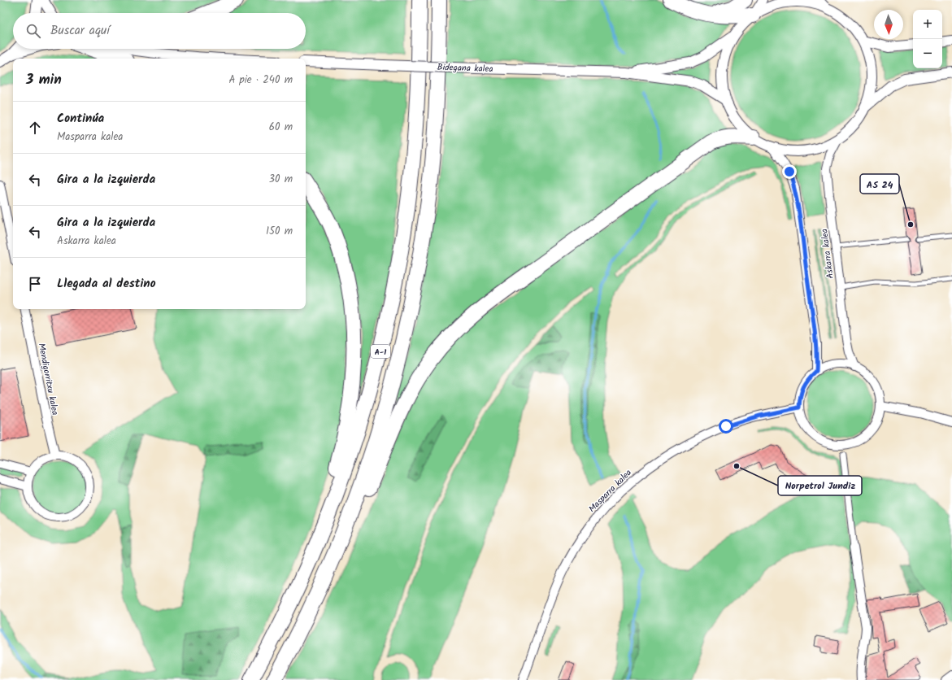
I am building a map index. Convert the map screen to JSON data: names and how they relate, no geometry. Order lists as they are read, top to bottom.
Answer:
{
  "streets": {
    "highway": ["A-1"],
    "street": [
      "Bidegana kalea",
      "Askarra kalea",
      "Mendigorritxu kalea",
      "Masparra kalea"
    ]
  },
  "crossings": [
    ["Askarra kalea", "Masparra kalea"]
  ],
  "places": ["AS 24", "Norpetrol Jundiz"],
  "north": "bottom",
  "page": {
    "map_buttons": ["+", "−"],
    "search": "Buscar aquí",
    "heading": ["3 min", "A pie · 240 m"],
    "list": [
      ["Continúa", "Masparra kalea", "60 m"],
      ["Gira a la izquierda", "30 m"],
      ["Gira a la izquierda", "Askarra kalea", "150 m"],
      "Llegada al destino"
    ]
  }
}
